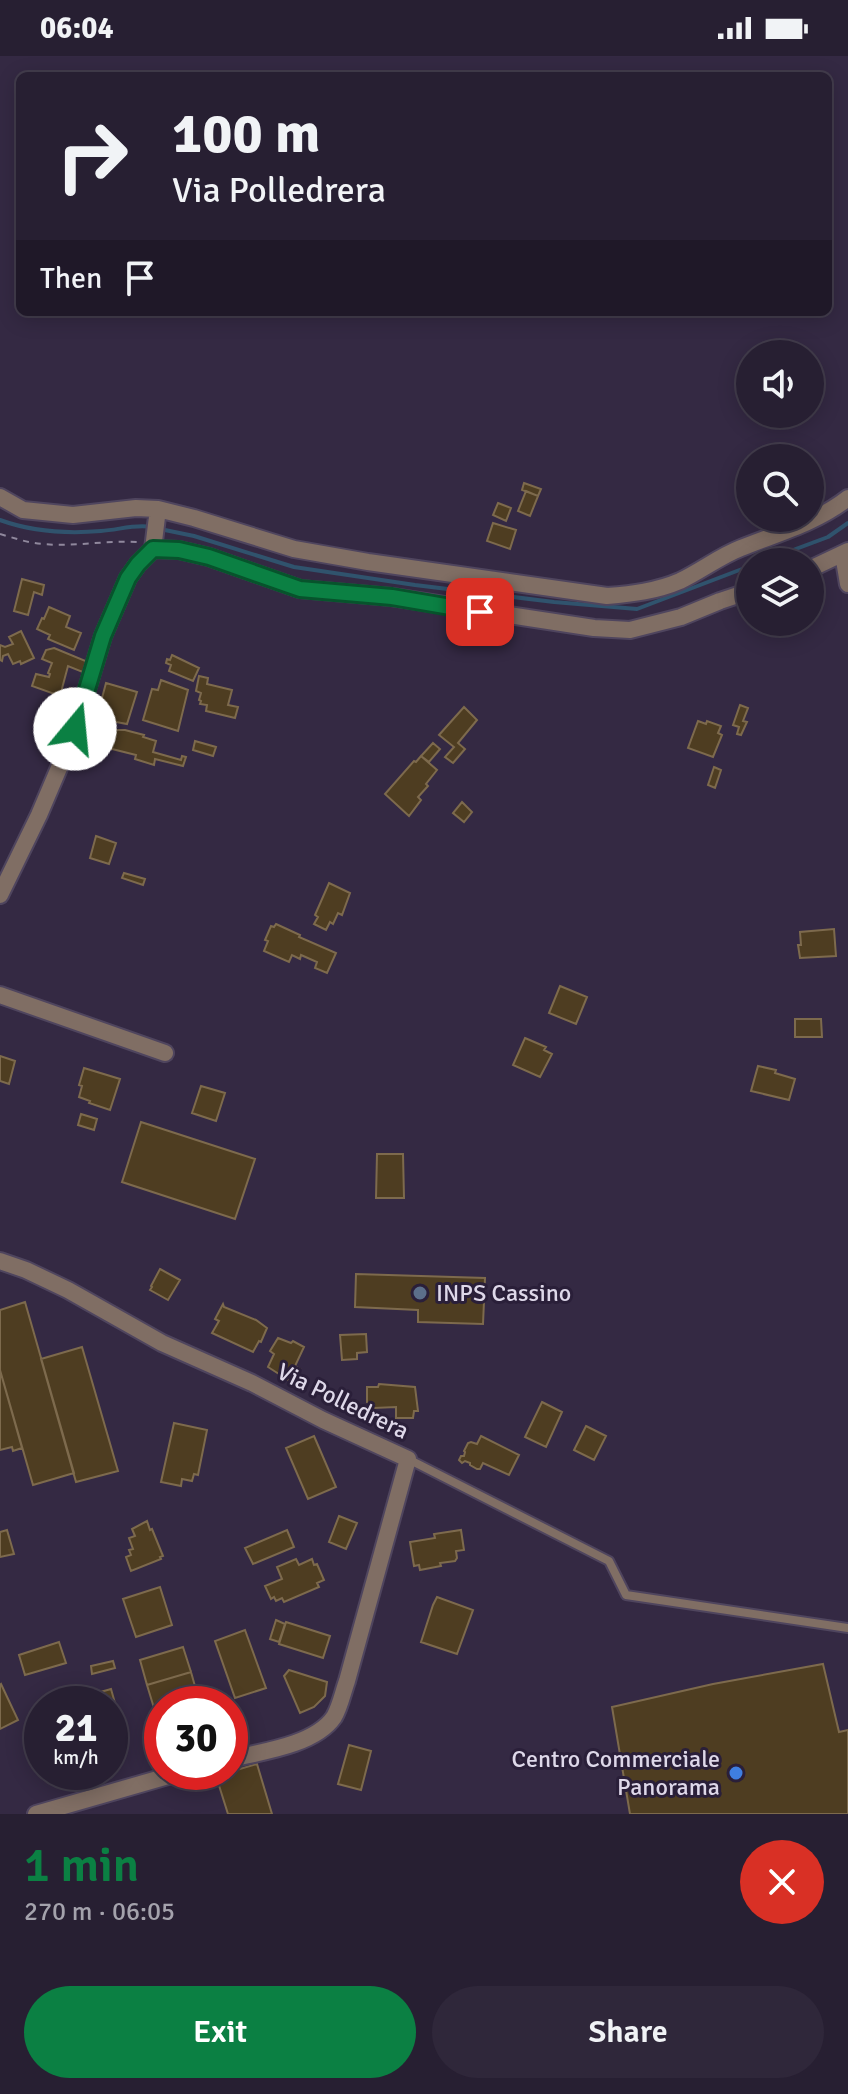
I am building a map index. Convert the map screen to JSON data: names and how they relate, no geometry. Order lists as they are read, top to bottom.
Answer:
{
  "streets": {
    "street": ["Via Polledrera"]
  },
  "places": ["INPS Cassino", "Centro Commerciale Panorama"],
  "page": {
    "status": "06:04",
    "turn": ["100 m", "Via Polledrera"],
    "then": "Then",
    "speed": "21 km/h",
    "limit": "30",
    "heading": ["1 min", "270 m · 06:05"],
    "buttons": ["Exit", "Share"]
  }
}
